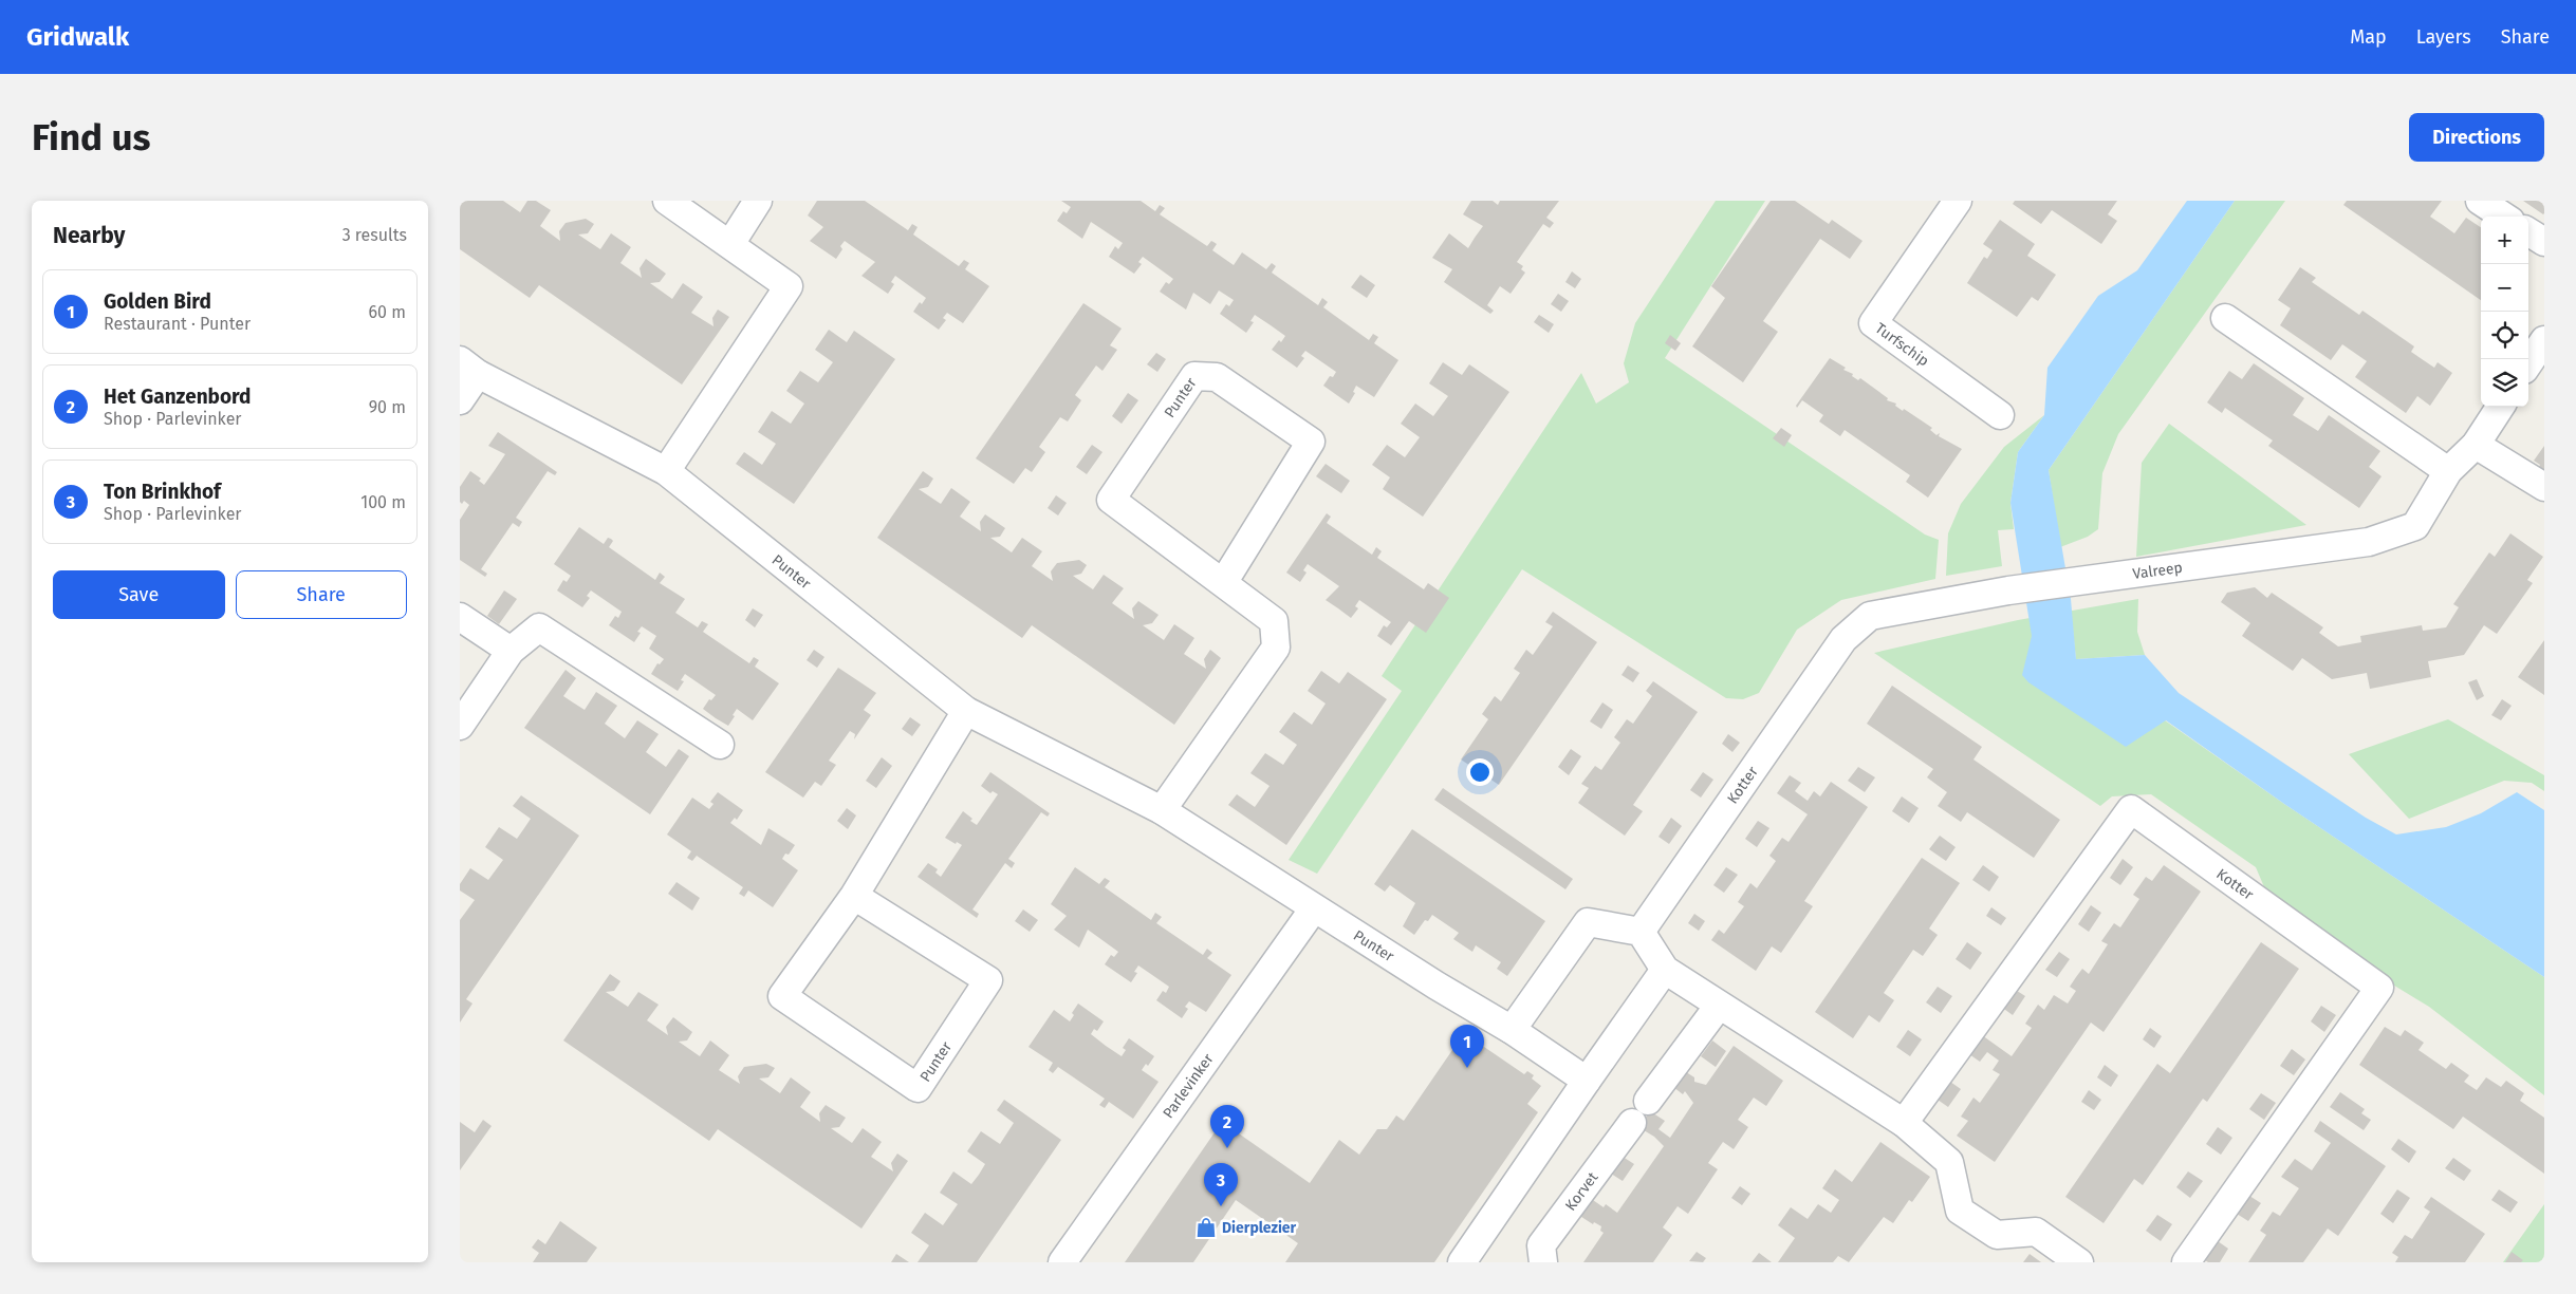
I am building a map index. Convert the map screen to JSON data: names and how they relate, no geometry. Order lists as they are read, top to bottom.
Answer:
{
  "streets": {
    "street": [
      "Turfschip",
      "Punter",
      "Valreep",
      "Kotter",
      "Parlevinker",
      "Korvet"
    ]
  },
  "crossings": [
    ["Punter", "Parlevinker"],
    ["Valreep", "Kotter"]
  ],
  "places": {
    "shop": ["Dierplezier"]
  },
  "page": {
    "header": "Gridwalk",
    "nav": ["Map", "Layers", "Share"],
    "buttons": [
      "Directions",
      ["Save", "Share"]
    ],
    "title": "Find us",
    "heading": ["Nearby", "3 results"],
    "map_buttons": ["+", "−"],
    "list": [
      {
        "mark": "1",
        "name": "Golden Bird",
        "note": "Restaurant · Punter",
        "value": "60 m"
      },
      {
        "mark": "2",
        "name": "Het Ganzenbord",
        "note": "Shop · Parlevinker",
        "value": "90 m"
      },
      {
        "mark": "3",
        "name": "Ton Brinkhof",
        "note": "Shop · Parlevinker",
        "value": "100 m"
      }
    ],
    "pins": ["1", "2", "3"]
  }
}
